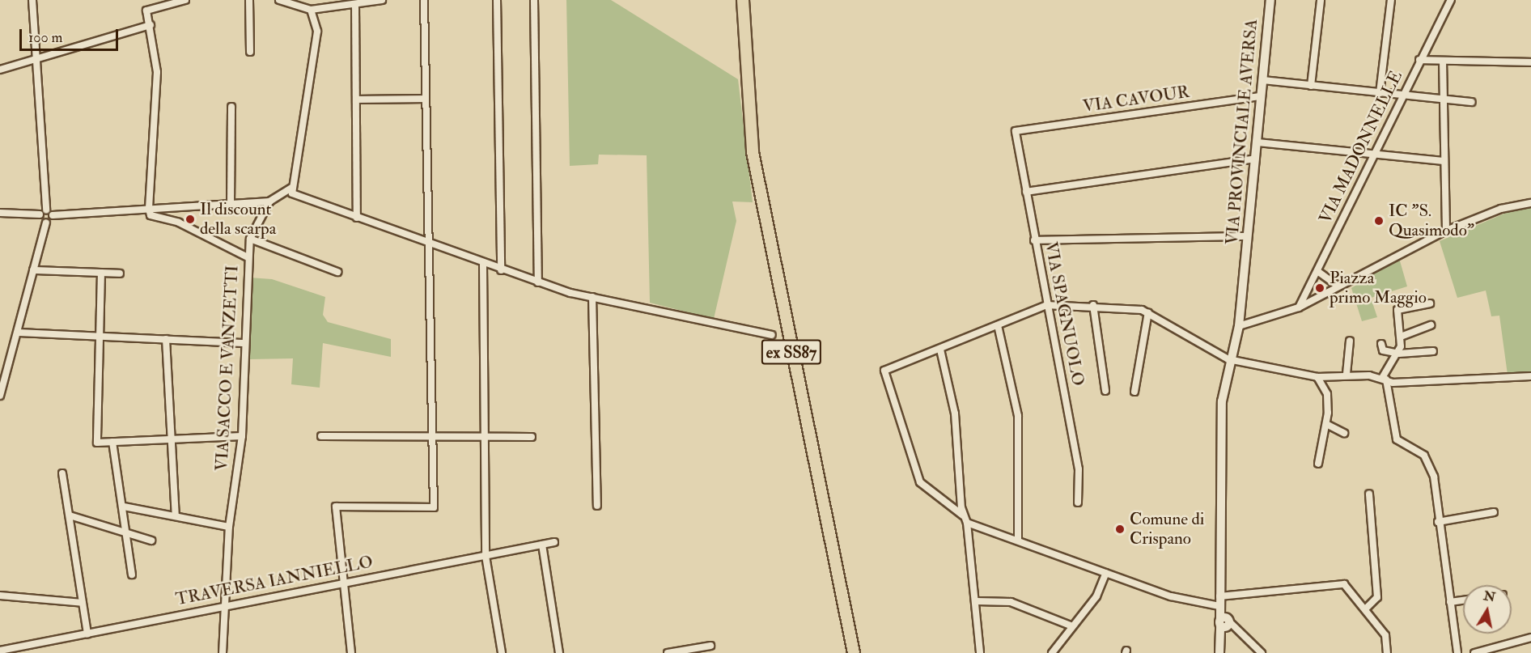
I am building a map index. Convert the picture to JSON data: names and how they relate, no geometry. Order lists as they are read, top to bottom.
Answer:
{
  "streets": {
    "highway": ["ex SS87"],
    "street": [
      "VIA CAVOUR",
      "VIA PROVINCIALE AVERSA",
      "VIA MADONNELLE",
      "VIA SPAGNUOLO",
      "VIA SACCO E VANZETTI",
      "TRAVERSA IANNIELLO"
    ]
  },
  "crossings": [
    ["VIA CAVOUR", "VIA PROVINCIALE AVERSA"],
    ["VIA CAVOUR", "VIA SPAGNUOLO"],
    ["VIA SACCO E VANZETTI", "TRAVERSA IANNIELLO"]
  ],
  "places": [
    "Il discount della scarpa",
    "IC \"S. Quasimodo\"",
    "Piazza primo Maggio",
    "Comune di Crispano"
  ],
  "scale_bar": "100 m",
  "north": "top"
}
